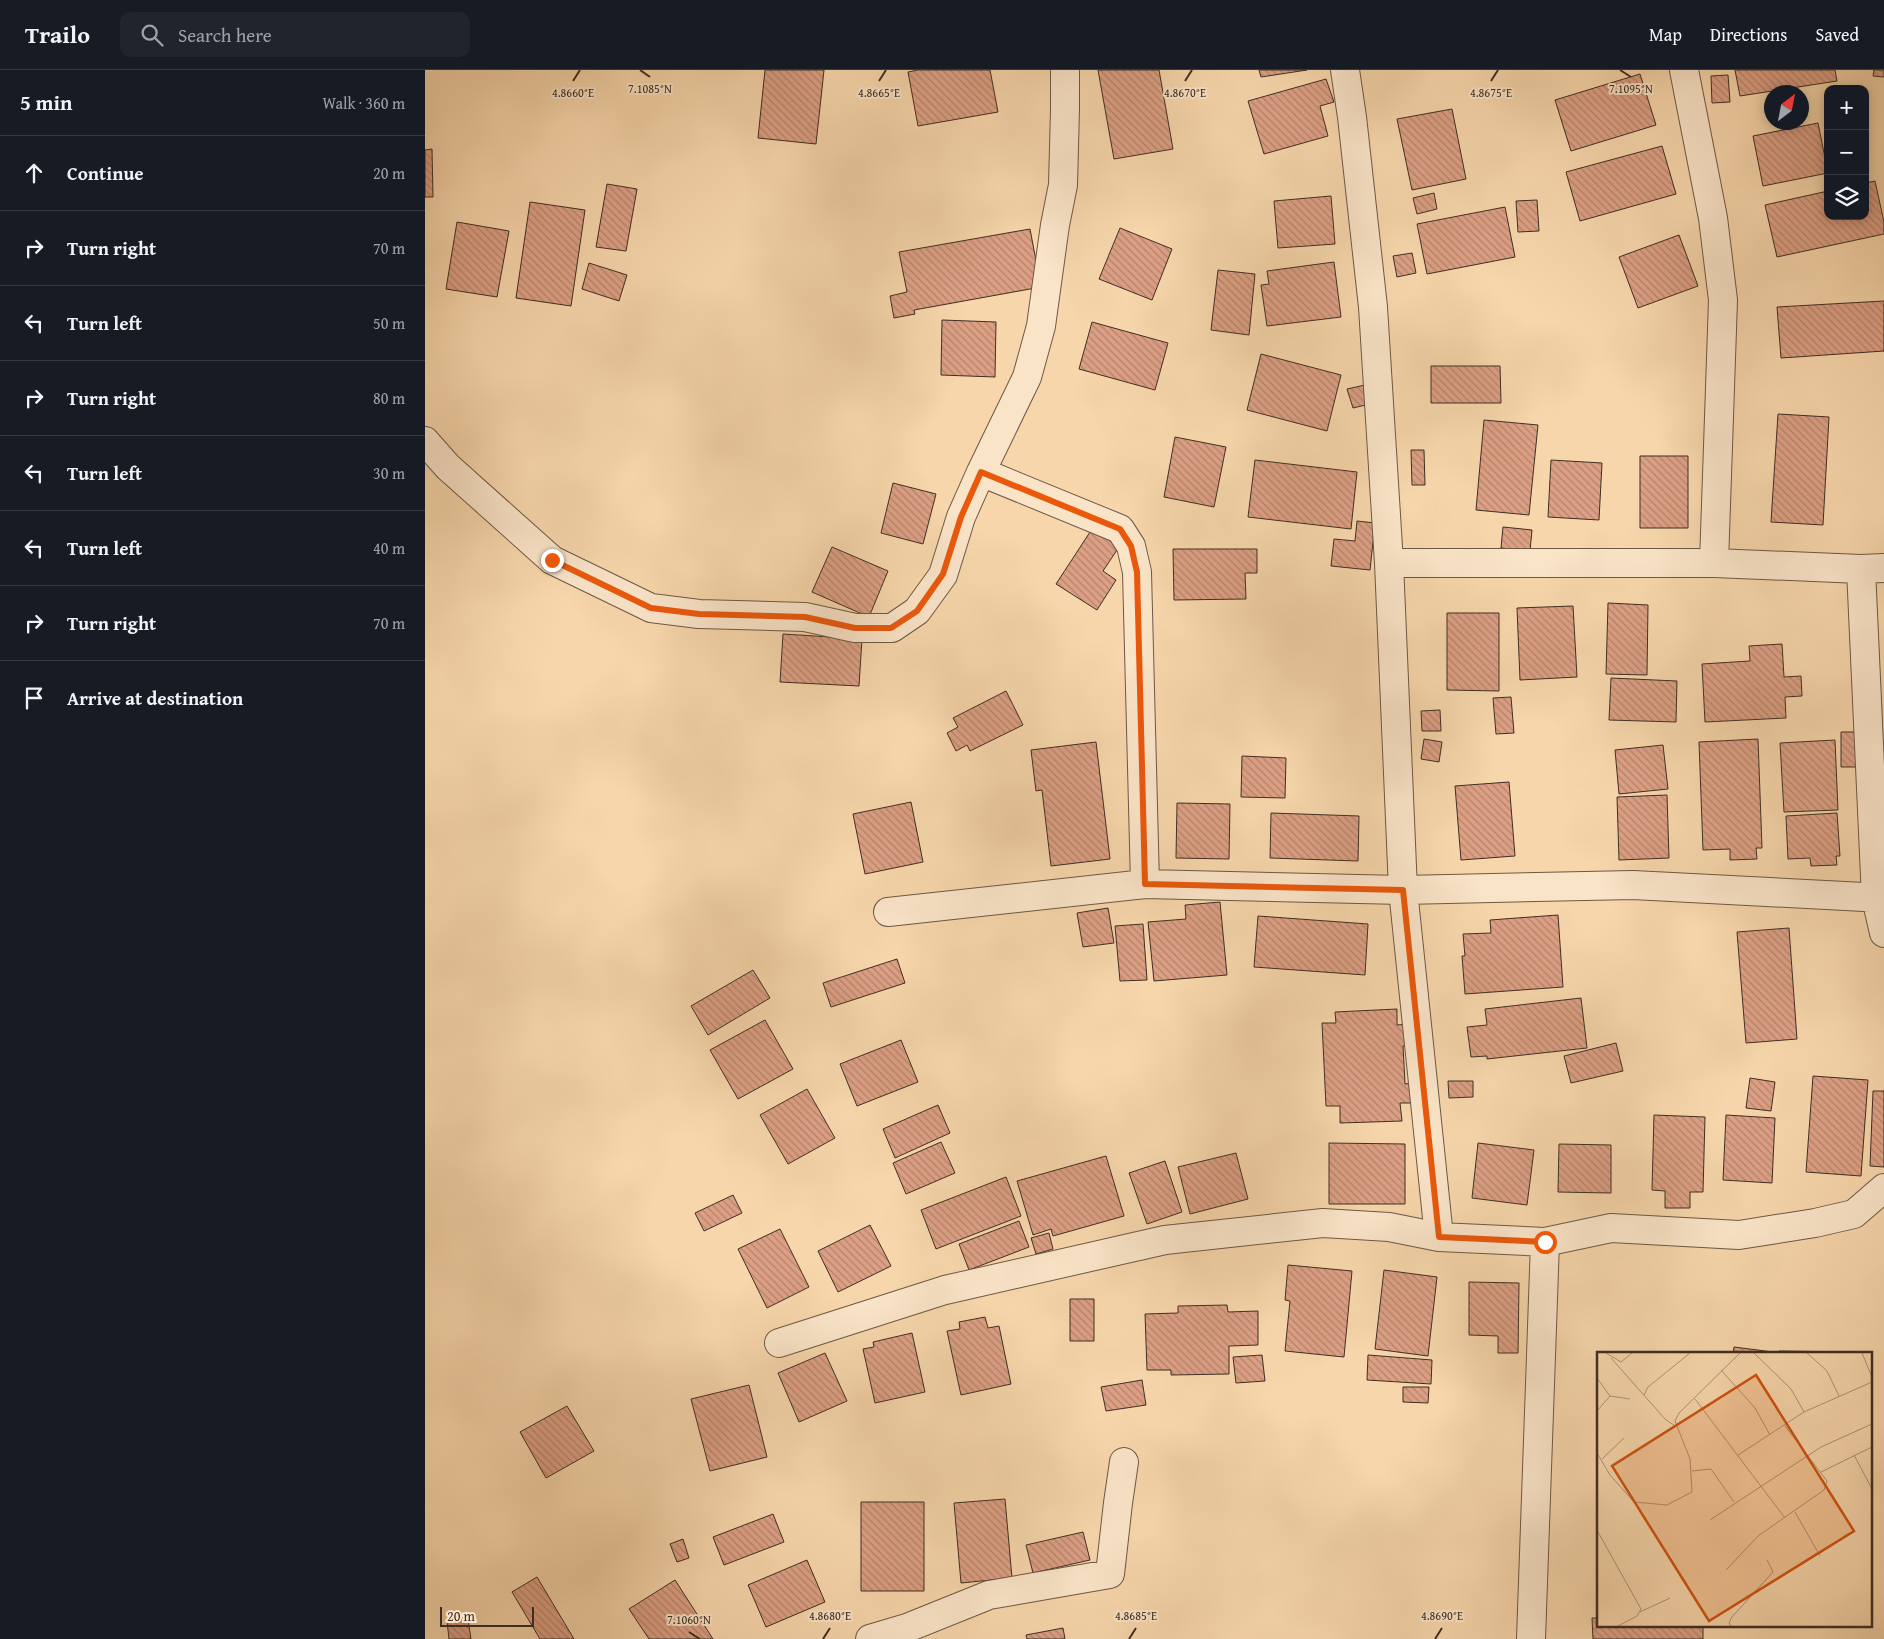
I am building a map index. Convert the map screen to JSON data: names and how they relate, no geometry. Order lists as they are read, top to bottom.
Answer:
{
  "scale_bar": "20 m",
  "north": "top right",
  "page": {
    "header": "Trailo",
    "search": "Search here",
    "nav": ["Map", "Directions", "Saved"],
    "heading": ["5 min", "Walk · 360 m"],
    "map_buttons": ["+", "−"],
    "list": [
      ["Continue", "20 m"],
      ["Turn right", "70 m"],
      ["Turn left", "50 m"],
      ["Turn right", "80 m"],
      ["Turn left", "30 m"],
      ["Turn left", "40 m"],
      ["Turn right", "70 m"],
      "Arrive at destination"
    ],
    "scale": "20 m"
  },
  "coordinates": [
    "7.1085°N",
    "7.1095°N",
    "4.8660°E",
    "4.8665°E",
    "4.8670°E",
    "4.8675°E",
    "4.8680°E",
    "4.8685°E",
    "4.8690°E",
    "7.1060°N"
  ]
}
